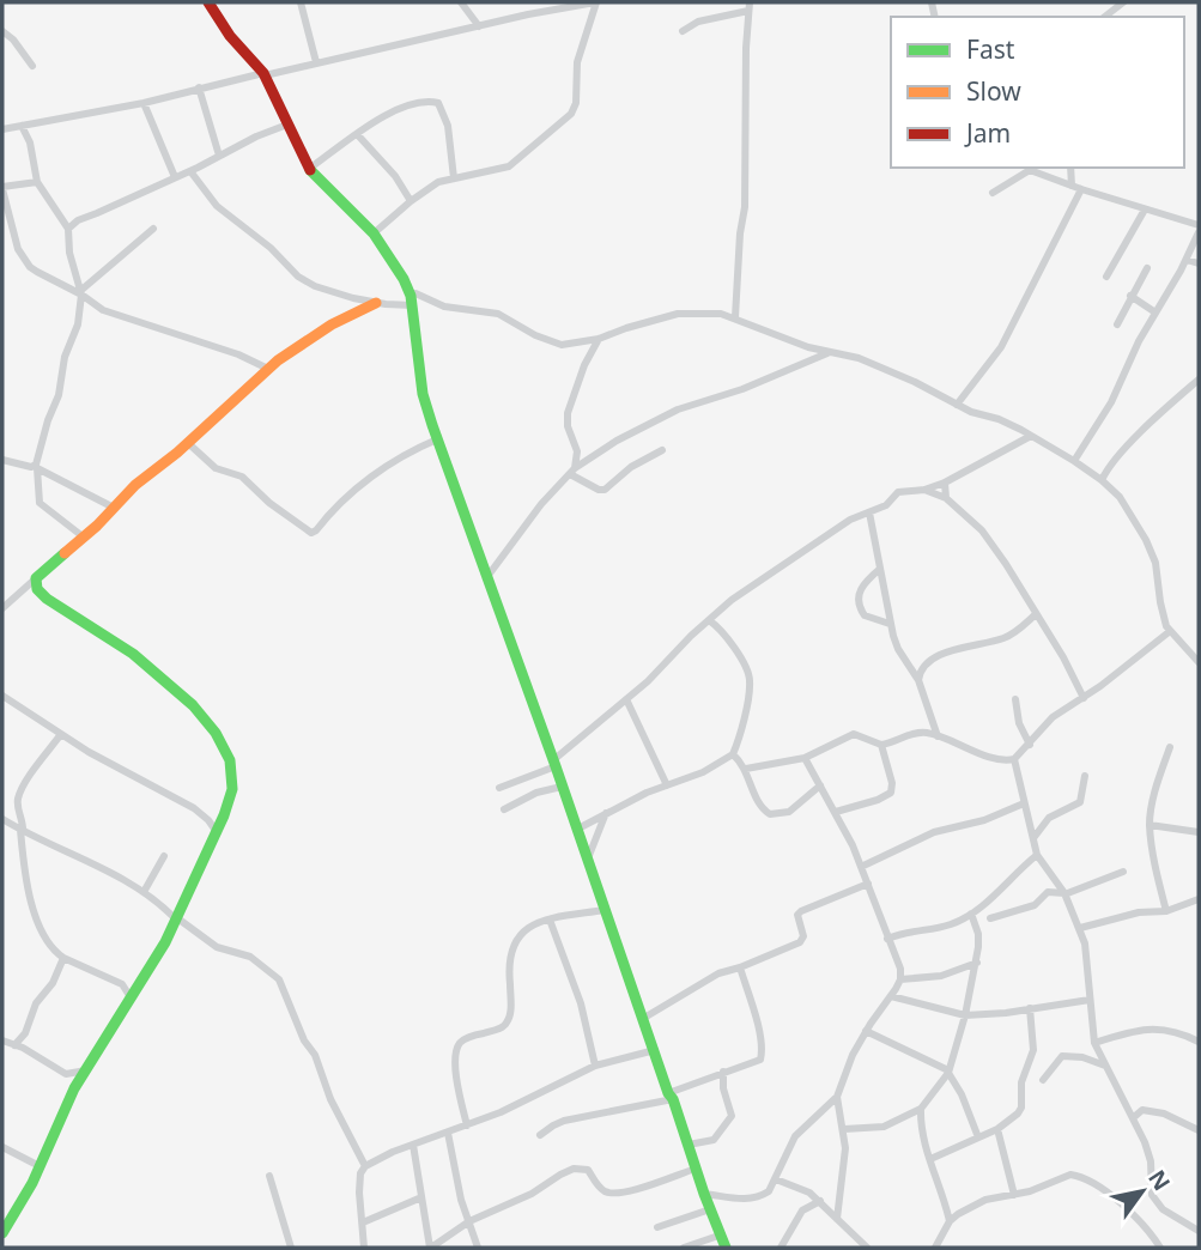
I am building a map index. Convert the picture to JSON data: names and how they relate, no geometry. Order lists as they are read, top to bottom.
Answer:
{
  "legend": ["Fast", "Slow", "Jam"],
  "north": "top right"
}
